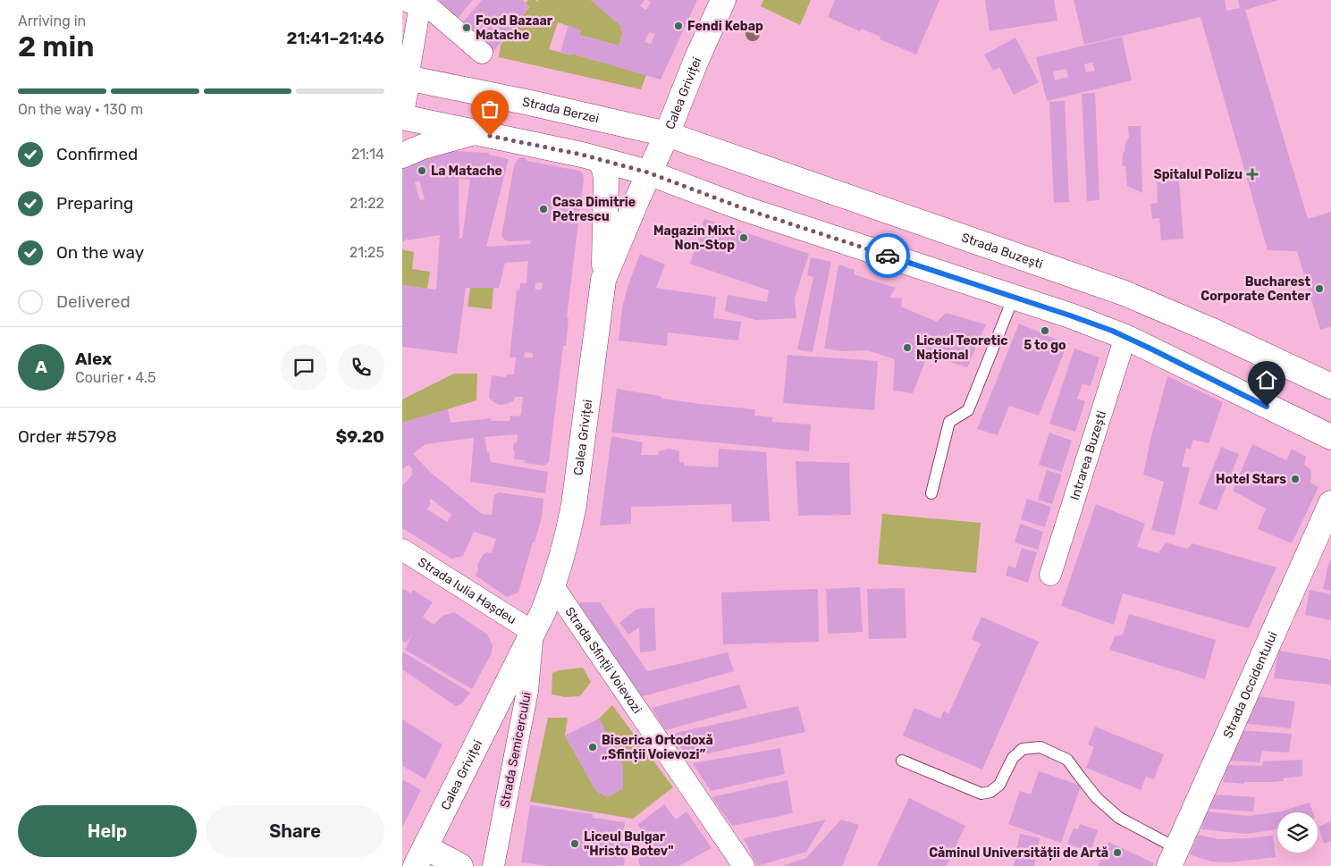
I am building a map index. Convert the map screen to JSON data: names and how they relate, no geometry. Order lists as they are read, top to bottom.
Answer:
{
  "streets": {
    "main road": [
      "Calea Griviței",
      "Strada Berzei",
      "Strada Buzești",
      "Strada Occidentului"
    ],
    "street": [
      "Intrarea Buzești",
      "Strada Iulia Hașdeu",
      "Strada Sfinții Voievozi",
      "Strada Semicercului"
    ]
  },
  "crossings": [
    ["Calea Griviței", "Strada Berzei"],
    ["Calea Griviței", "Strada Buzești"],
    ["Calea Griviței", "Strada Iulia Hașdeu"],
    ["Calea Griviței", "Strada Sfinții Voievozi"],
    ["Calea Griviței", "Strada Semicercului"],
    ["Strada Berzei", "Strada Buzești"],
    ["Strada Iulia Hașdeu", "Strada Semicercului"]
  ],
  "places": {
    "other": [
      "Fendi Kebap",
      "Food Bazaar Matache",
      "La Matache",
      "Casa Dimitrie Petrescu",
      "Magazin Mixt Non-Stop",
      "Bucharest Corporate Center",
      "5 to go",
      "Liceul Teoretic Național",
      "Hotel Stars",
      "Biserica Ortodoxă „Sfinții Voievozi”",
      "Liceul Bulgar \"Hristo Botev\"",
      "Căminul Universității de Artă"
    ],
    "health": ["Spitalul Polizu"]
  },
  "page": {
    "heading": ["2 min", "Arriving in", "21:41–21:46"],
    "panel": [
      "Alex",
      "Courier · 4.5",
      "Order #5798",
      "$9.20"
    ],
    "bar": "On the way · 130 m",
    "list": [
      ["Confirmed", "21:14"],
      ["Preparing", "21:22"],
      ["On the way", "21:25"],
      "Delivered"
    ],
    "round": "A",
    "buttons": ["Help", "Share"]
  }
}
